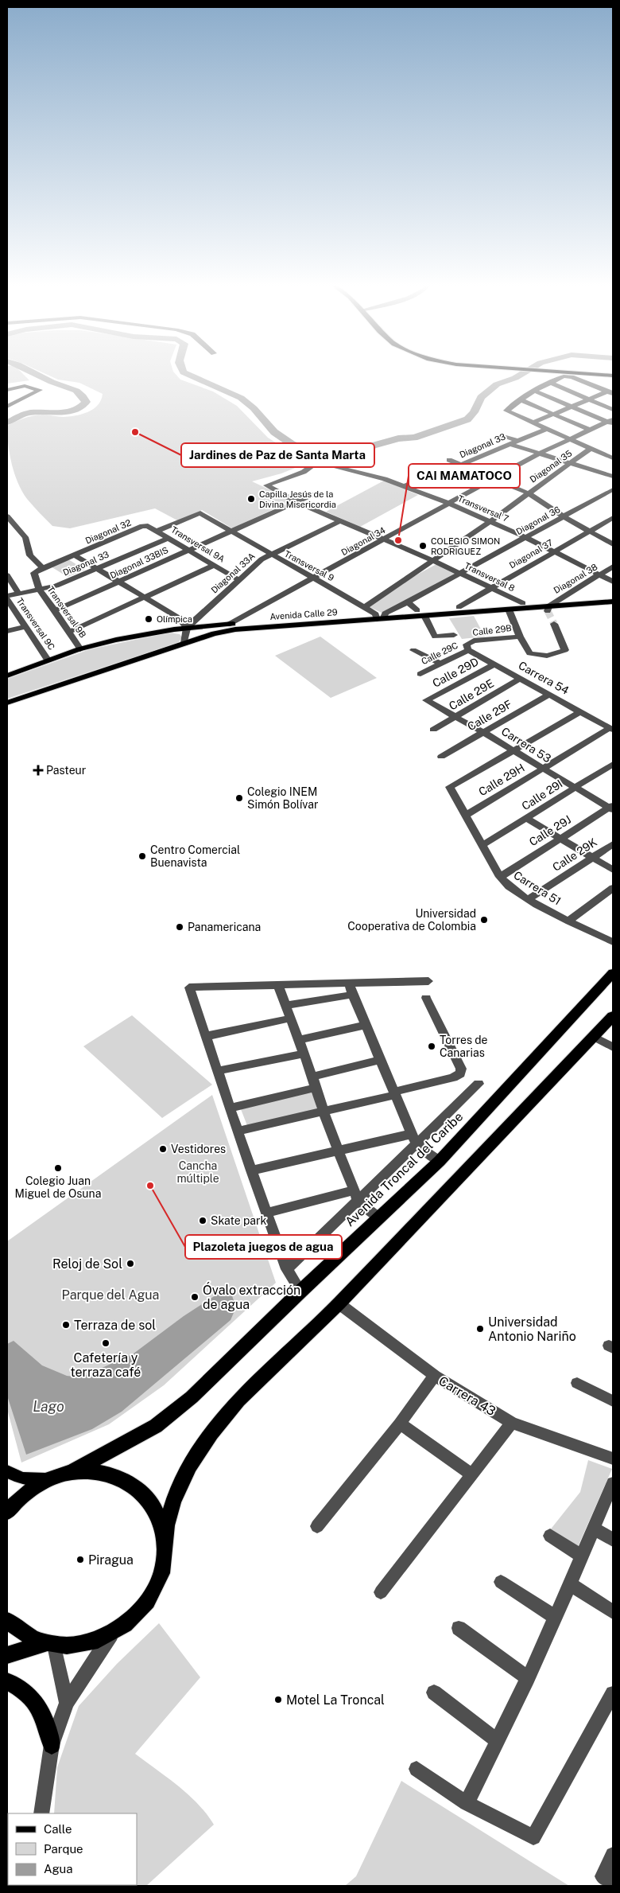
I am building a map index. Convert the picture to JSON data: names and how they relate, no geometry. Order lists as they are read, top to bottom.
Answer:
{
  "streets": {
    "highway": ["Avenida Troncal del Caribe"],
    "main road": ["Avenida Calle 29"],
    "street": [
      "Diagonal 33",
      "Diagonal 35",
      "Transversal 7",
      "Diagonal 36",
      "Diagonal 32",
      "Diagonal 34",
      "Transversal 9A",
      "Diagonal 37",
      "Diagonal 33BIS",
      "Transversal 9",
      "Diagonal 33A",
      "Transversal 8",
      "Diagonal 38",
      "Transversal 9B",
      "Transversal 9C",
      "Calle 29B",
      "Calle 29C",
      "Calle 29D",
      "Carrera 54",
      "Calle 29E",
      "Calle 29F",
      "Carrera 53",
      "Calle 29H",
      "Calle 29I",
      "Calle 29J",
      "Calle 29K",
      "Carrera 51",
      "Carrera 43"
    ]
  },
  "crossings": [
    ["Diagonal 33", "Transversal 7"],
    ["Diagonal 33", "Transversal 9A"],
    ["Diagonal 33", "Transversal 9B"],
    ["Diagonal 33", "Transversal 9C"],
    ["Diagonal 35", "Transversal 7"],
    ["Diagonal 35", "Transversal 9"],
    ["Diagonal 35", "Transversal 8"],
    ["Transversal 7", "Diagonal 36"],
    ["Transversal 7", "Diagonal 34"],
    ["Transversal 7", "Diagonal 37"],
    ["Transversal 7", "Transversal 8"],
    ["Transversal 7", "Diagonal 38"],
    ["Diagonal 36", "Transversal 9"],
    ["Diagonal 36", "Transversal 8"],
    ["Diagonal 36", "Avenida Calle 29"],
    ["Diagonal 32", "Transversal 9A"],
    ["Diagonal 34", "Transversal 9"],
    ["Diagonal 34", "Transversal 8"],
    ["Diagonal 34", "Avenida Calle 29"],
    ["Transversal 9A", "Diagonal 33BIS"],
    ["Transversal 9A", "Transversal 9"],
    ["Transversal 9A", "Diagonal 33A"],
    ["Diagonal 37", "Transversal 8"],
    ["Diagonal 37", "Avenida Calle 29"],
    ["Diagonal 33BIS", "Transversal 9"],
    ["Diagonal 33BIS", "Transversal 9B"],
    ["Transversal 9", "Diagonal 33A"],
    ["Transversal 9", "Avenida Calle 29"],
    ["Diagonal 33A", "Transversal 8"],
    ["Diagonal 33A", "Transversal 9B"],
    ["Diagonal 33A", "Avenida Calle 29"],
    ["Transversal 8", "Avenida Calle 29"],
    ["Diagonal 38", "Avenida Calle 29"],
    ["Transversal 9B", "Avenida Calle 29"],
    ["Avenida Calle 29", "Transversal 9C"],
    ["Calle 29B", "Calle 29C"],
    ["Calle 29B", "Carrera 54"],
    ["Calle 29C", "Carrera 54"],
    ["Calle 29D", "Carrera 54"],
    ["Calle 29D", "Carrera 53"],
    ["Carrera 54", "Calle 29E"],
    ["Carrera 54", "Calle 29F"],
    ["Carrera 54", "Calle 29H"],
    ["Calle 29E", "Carrera 53"],
    ["Calle 29F", "Carrera 53"],
    ["Carrera 53", "Calle 29H"],
    ["Carrera 53", "Calle 29I"],
    ["Carrera 53", "Calle 29J"],
    ["Carrera 53", "Carrera 51"],
    ["Calle 29H", "Carrera 51"],
    ["Calle 29I", "Carrera 51"],
    ["Calle 29J", "Carrera 51"],
    ["Calle 29K", "Carrera 51"]
  ],
  "water": ["Lago"],
  "parks": ["Cancha múltiple", "Parque del Agua"],
  "places": {
    "other": [
      "Jardines de Paz de Santa Marta",
      "Capilla Jesús de la Divina Misericordia",
      "CAI MAMATOCO",
      "COLEGIO SIMON RODRIGUEZ",
      "Olímpica",
      "Colegio INEM Simón Bolívar",
      "Centro Comercial Buenavista",
      "Universidad Cooperativa de Colombia",
      "Panamericana",
      "Torres de Canarias",
      "Vestidores",
      "Colegio Juan Miguel de Osuna",
      "Plazoleta juegos de agua",
      "Skate park",
      "Reloj de Sol",
      "Óvalo extracción de agua",
      "Terraza de sol",
      "Universidad Antonio Nariño",
      "Cafetería y terraza café",
      "Piragua",
      "Motel La Troncal"
    ],
    "health": ["Pasteur"]
  },
  "legend": ["Calle", "Parque", "Agua"]
}
